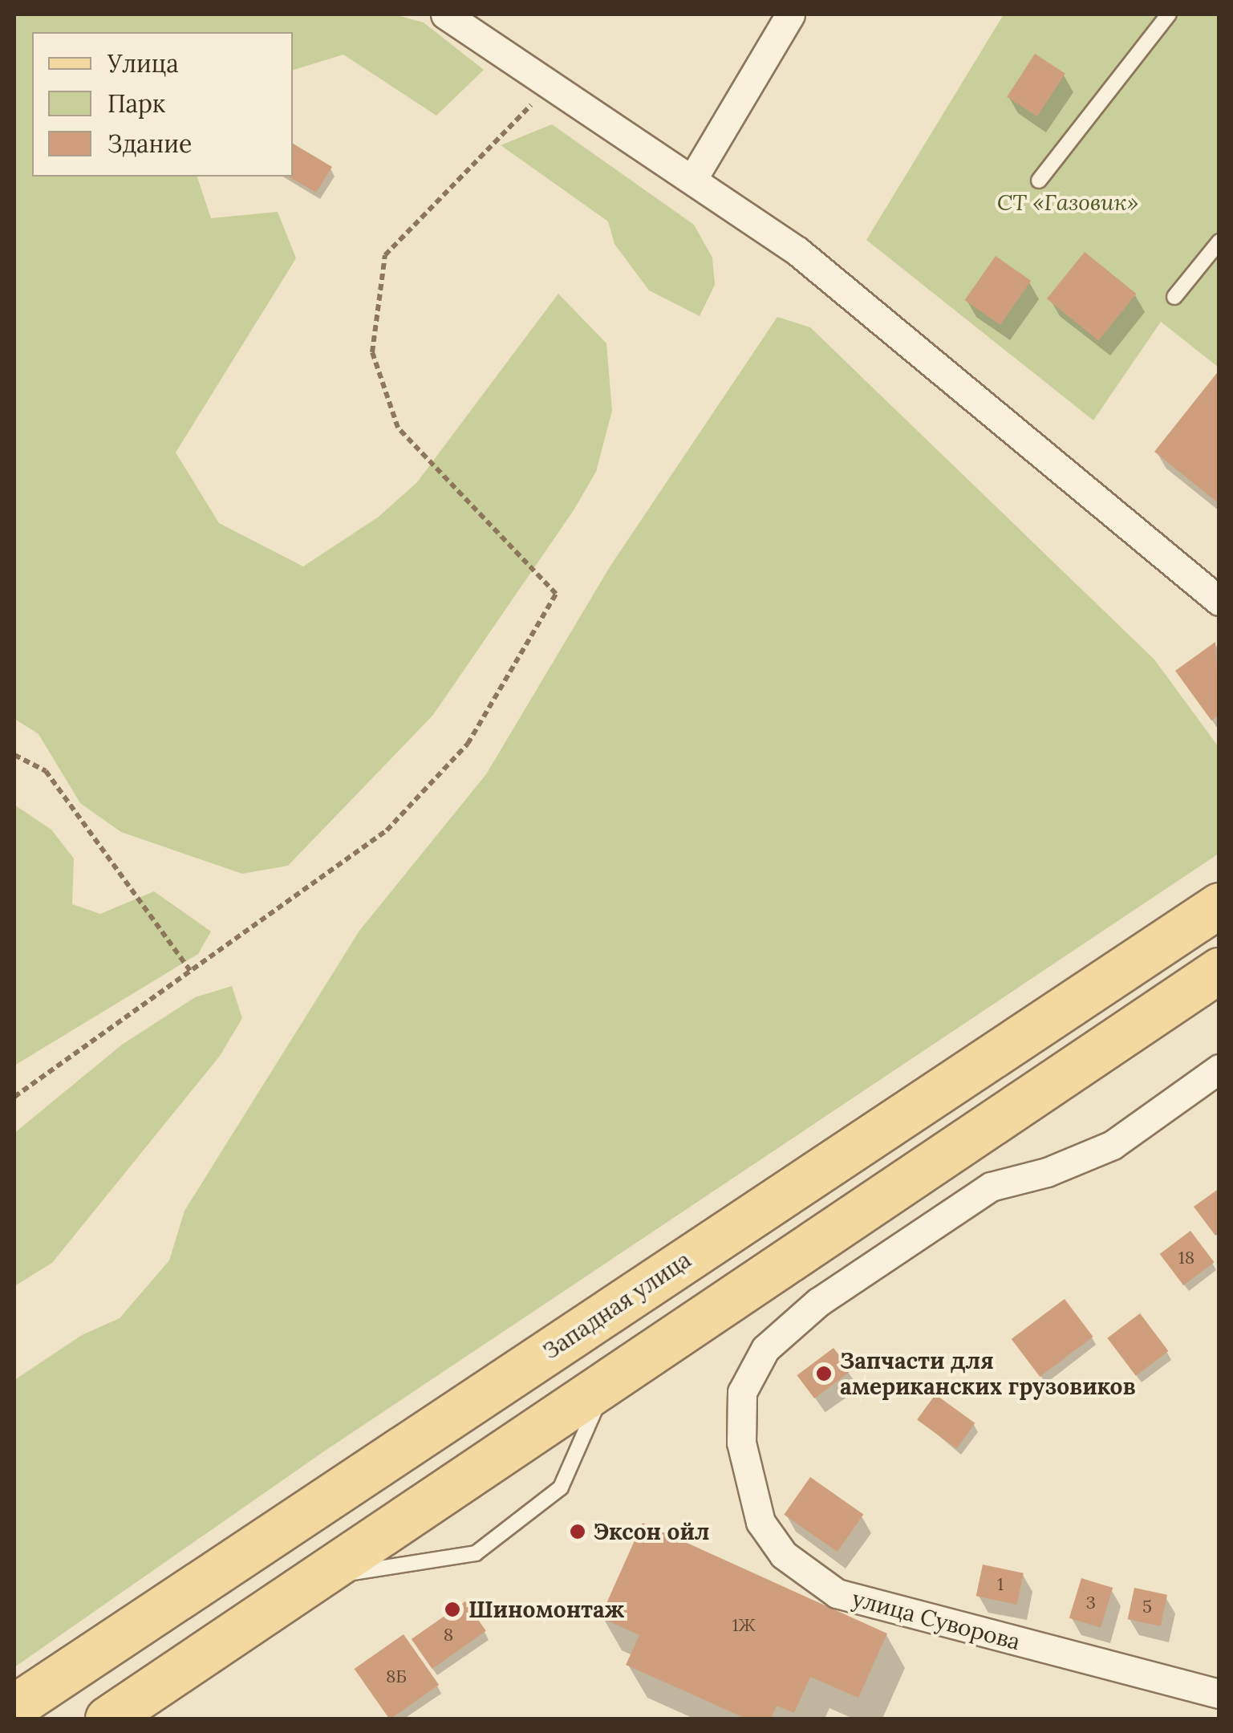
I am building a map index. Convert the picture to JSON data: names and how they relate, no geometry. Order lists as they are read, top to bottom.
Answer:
{
  "streets": {
    "main road": ["Западная улица"],
    "street": ["улица Суворова"]
  },
  "parks": ["СТ «Газовик»"],
  "places": ["Запчасти для американских грузовиков", "Эксон ойл", "Шиномонтаж"],
  "house_numbers": [
    "18",
    "1",
    "3",
    "5",
    "1Ж",
    "8",
    "8Б"
  ],
  "legend": ["Улица", "Парк", "Здание"]
}
